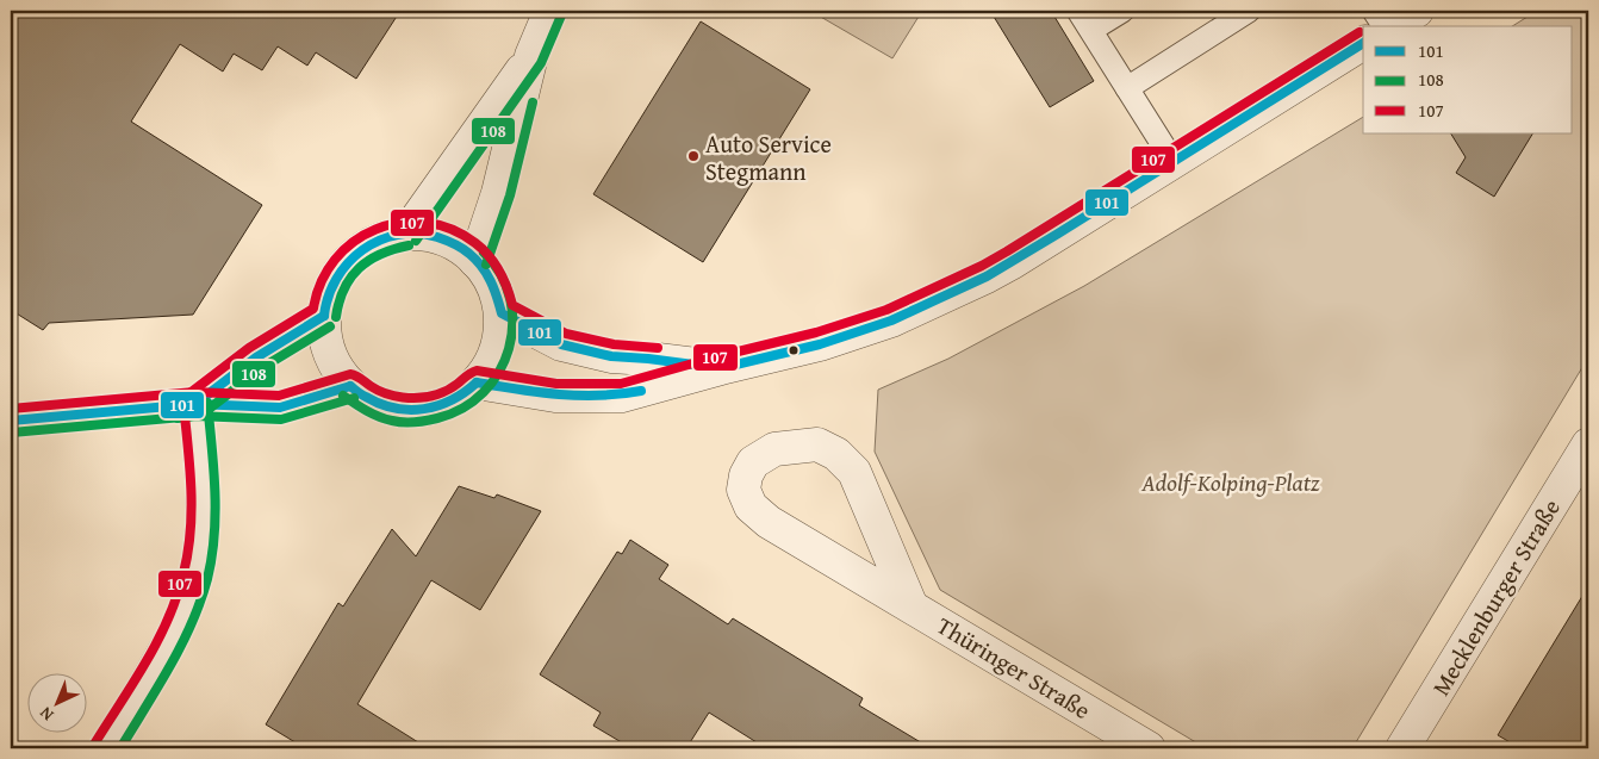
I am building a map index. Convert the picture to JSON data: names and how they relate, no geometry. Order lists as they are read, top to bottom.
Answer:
{
  "streets": {
    "street": ["Mecklenburger Straße", "Thüringer Straße"]
  },
  "parks": ["Adolf-Kolping-Platz"],
  "places": ["Auto Service Stegmann"],
  "lines": ["transit line 108", "transit line 107", "transit line 101"],
  "legend": ["101", "108", "107"],
  "north": "bottom left"
}
